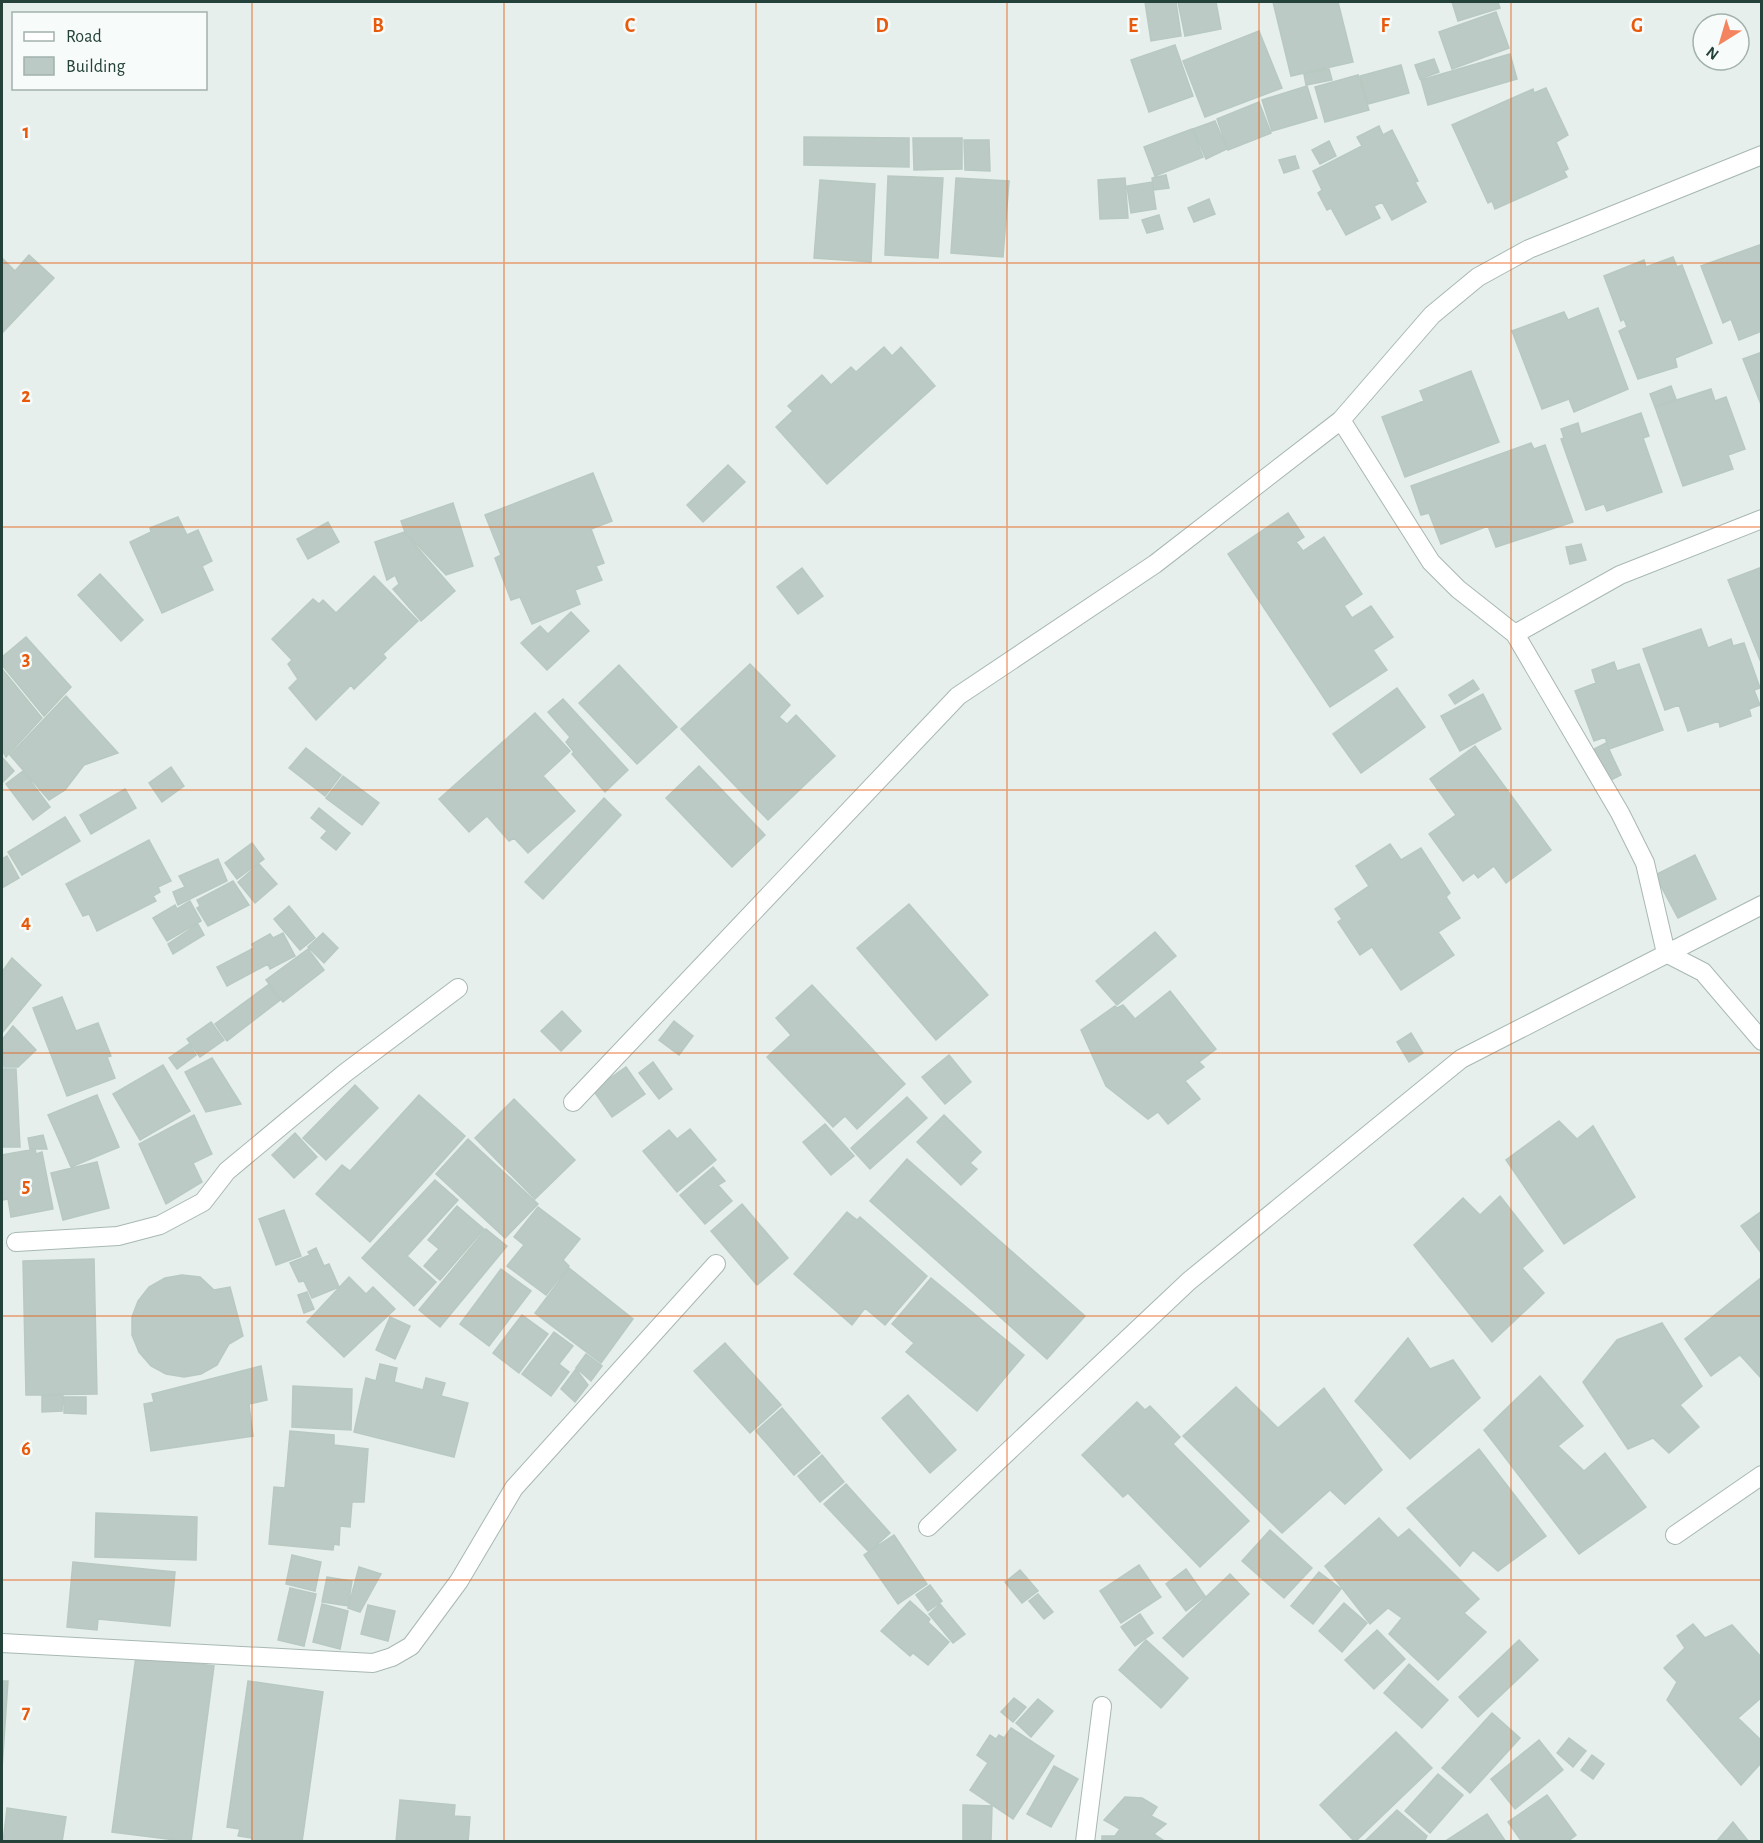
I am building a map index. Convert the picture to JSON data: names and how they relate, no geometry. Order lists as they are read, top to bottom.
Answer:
{
  "legend": ["Road", "Building"],
  "north": "bottom left",
  "grid": {
    "columns": [
      "B",
      "C",
      "D",
      "E",
      "F",
      "G"
    ],
    "rows": [
      "1",
      "2",
      "3",
      "4",
      "5",
      "6",
      "7"
    ]
  }
}
